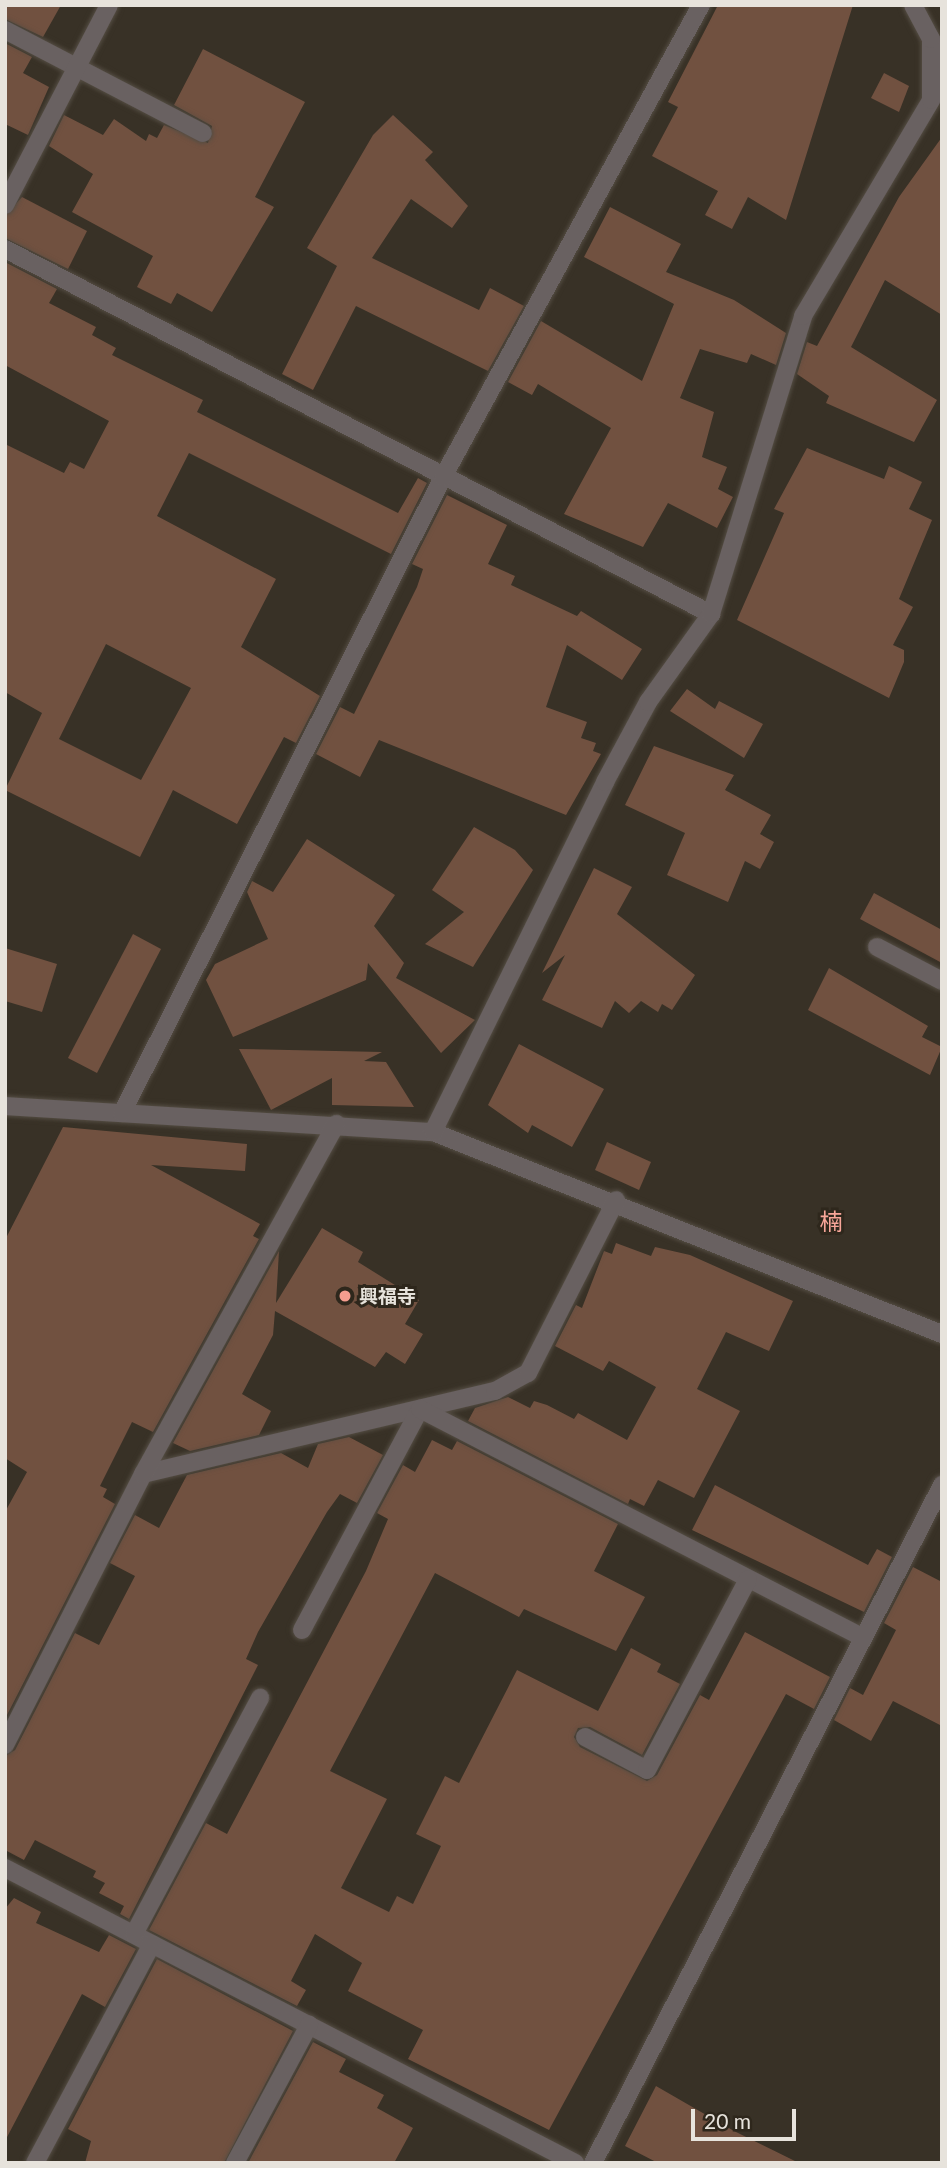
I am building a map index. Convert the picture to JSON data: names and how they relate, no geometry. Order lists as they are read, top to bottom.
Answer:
{
  "districts": ["楠"],
  "places": ["興福寺"],
  "scale_bar": "20 m"
}
